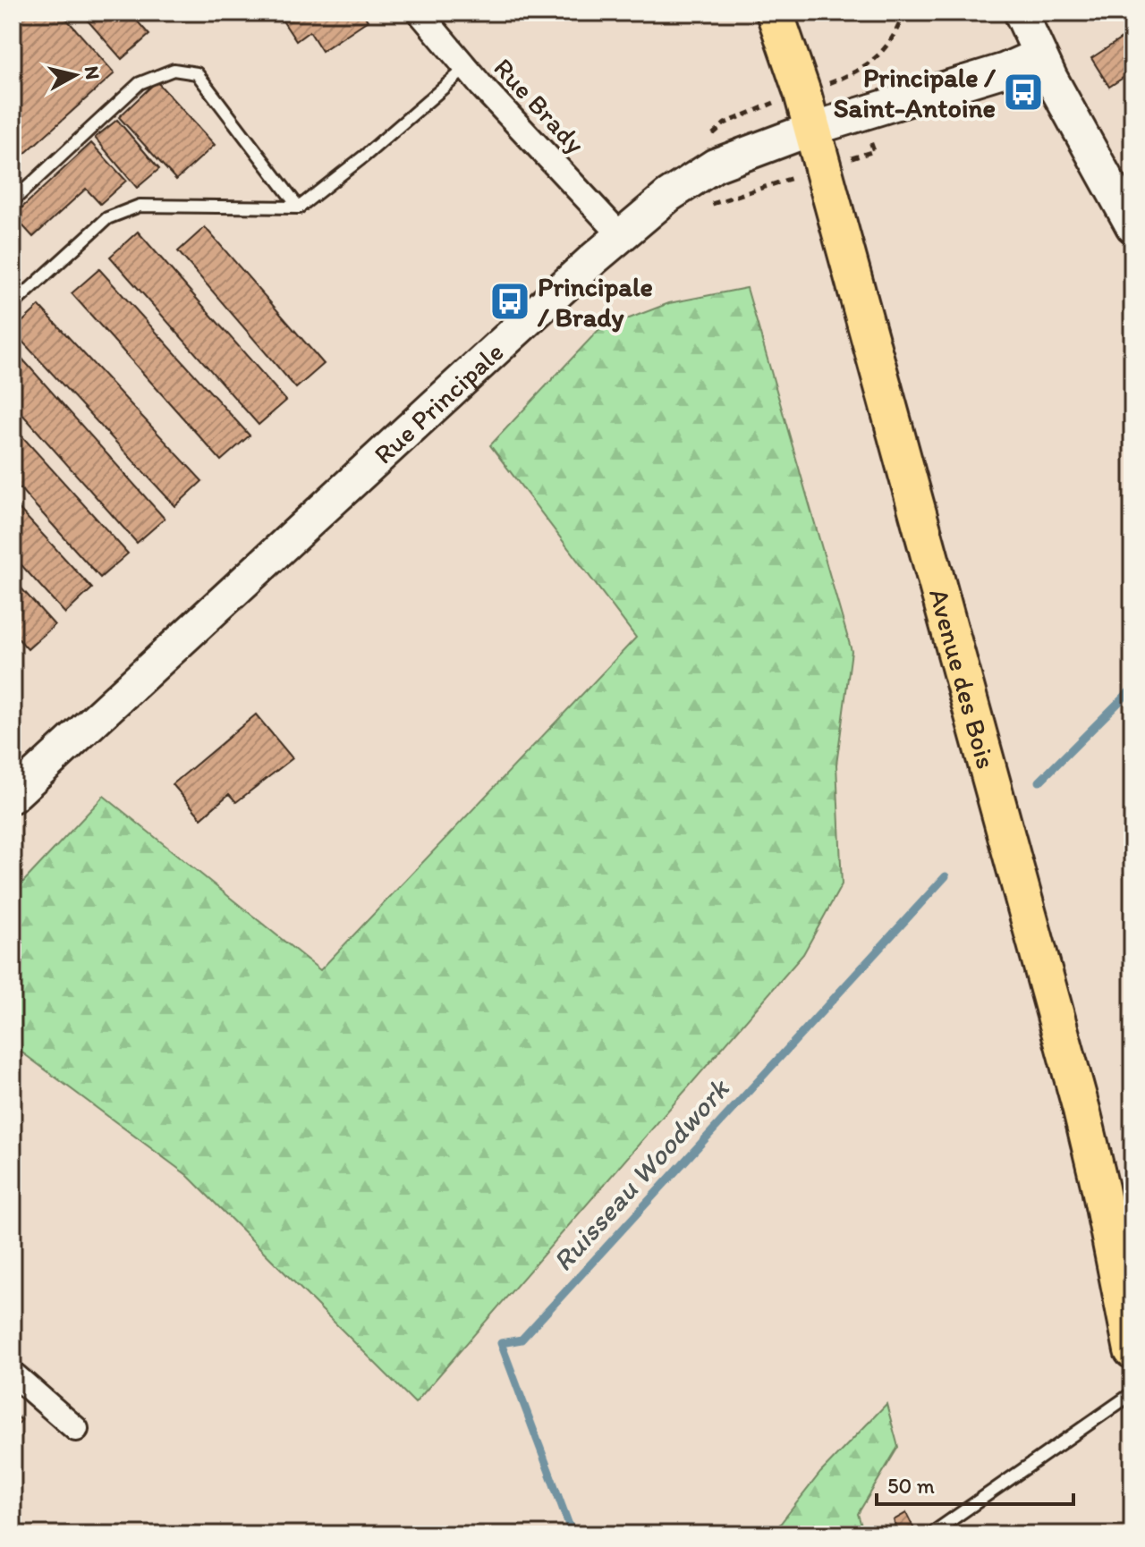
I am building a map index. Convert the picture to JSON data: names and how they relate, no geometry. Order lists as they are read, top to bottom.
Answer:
{
  "streets": {
    "main road": ["Avenue des Bois"],
    "street": ["Rue Brady", "Rue Principale"]
  },
  "crossings": [
    ["Rue Brady", "Rue Principale"],
    ["Rue Principale", "Avenue des Bois"]
  ],
  "water": ["Ruisseau Woodwork"],
  "places": {
    "bus stop": ["Principale / Saint-Antoine", "Principale / Brady"]
  },
  "scale_bar": "50 m",
  "north": "right"
}
